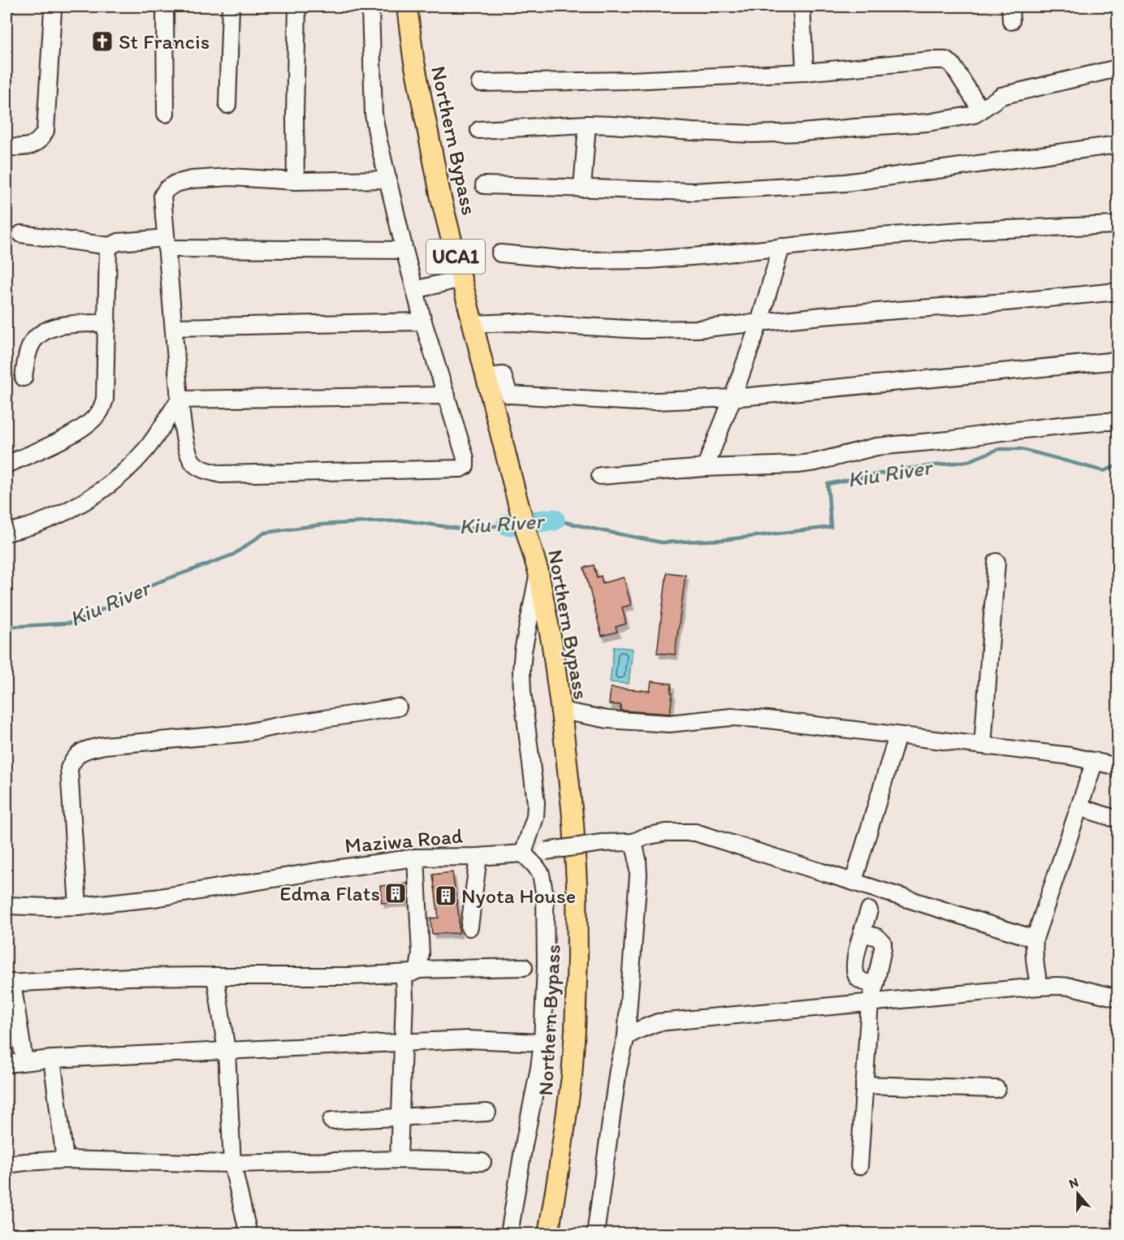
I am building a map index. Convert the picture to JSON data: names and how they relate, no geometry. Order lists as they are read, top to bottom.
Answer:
{
  "streets": {
    "main road": ["Northern Bypass", "UCA1"],
    "street": ["Maziwa Road"]
  },
  "water": ["Kiu River"],
  "places": {
    "church": ["St Francis"],
    "building": ["Edma Flats", "Nyota House"]
  },
  "north": "top"
}
